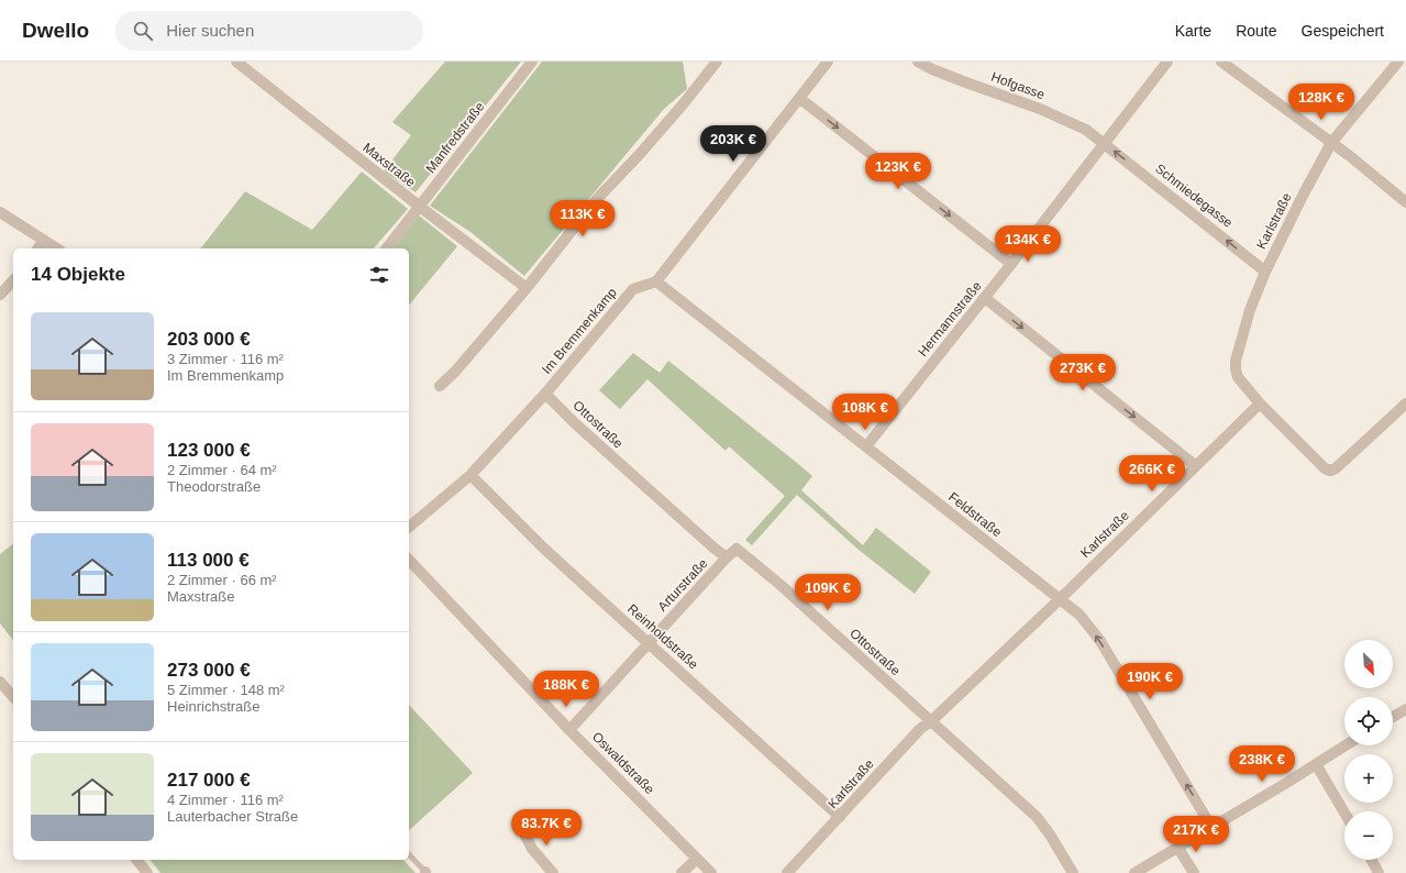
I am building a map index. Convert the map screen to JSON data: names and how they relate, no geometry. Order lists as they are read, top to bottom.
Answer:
{
  "streets": {
    "street": [
      "Hofgasse",
      "Manfredstraße",
      "Maxstraße",
      "Schmiedegasse",
      "Karlstraße",
      "Hermannstraße",
      "Im Bremmenkamp",
      "Ottostraße",
      "Feldstraße",
      "Arturstraße",
      "Reinholdstraße",
      "Oswaldstraße"
    ]
  },
  "crossings": [
    ["Hofgasse", "Schmiedegasse"],
    ["Hofgasse", "Hermannstraße"],
    ["Manfredstraße", "Maxstraße"],
    ["Schmiedegasse", "Karlstraße"],
    ["Schmiedegasse", "Hermannstraße"],
    ["Karlstraße", "Ottostraße"],
    ["Karlstraße", "Feldstraße"],
    ["Karlstraße", "Reinholdstraße"],
    ["Hermannstraße", "Feldstraße"],
    ["Im Bremmenkamp", "Ottostraße"],
    ["Im Bremmenkamp", "Feldstraße"],
    ["Im Bremmenkamp", "Reinholdstraße"],
    ["Ottostraße", "Arturstraße"],
    ["Arturstraße", "Reinholdstraße"],
    ["Arturstraße", "Oswaldstraße"]
  ],
  "one_way": ["Schmiedegasse"],
  "north": "bottom right",
  "page": {
    "header": "Dwello",
    "search": "Hier suchen",
    "nav": ["Karte", "Route", "Gespeichert"],
    "price": [
      "128K €",
      "203K €",
      "123K €",
      "113K €",
      "134K €",
      "273K €",
      "108K €",
      "266K €",
      "109K €",
      "190K €",
      "188K €",
      "238K €",
      "83.7K €",
      "217K €"
    ],
    "heading": "14 Objekte",
    "list": [
      {
        "name": "203 000 €",
        "note": "3 Zimmer · 116 m² · Im Bremmenkamp"
      },
      {
        "name": "123 000 €",
        "note": "2 Zimmer · 64 m² · Theodorstraße"
      },
      {
        "name": "113 000 €",
        "note": "2 Zimmer · 66 m² · Maxstraße"
      },
      {
        "name": "273 000 €",
        "note": "5 Zimmer · 148 m² · Heinrichstraße"
      },
      {
        "name": "217 000 €",
        "note": "4 Zimmer · 116 m² · Lauterbacher Straße"
      }
    ],
    "map_buttons": ["+", "−"]
  }
}
